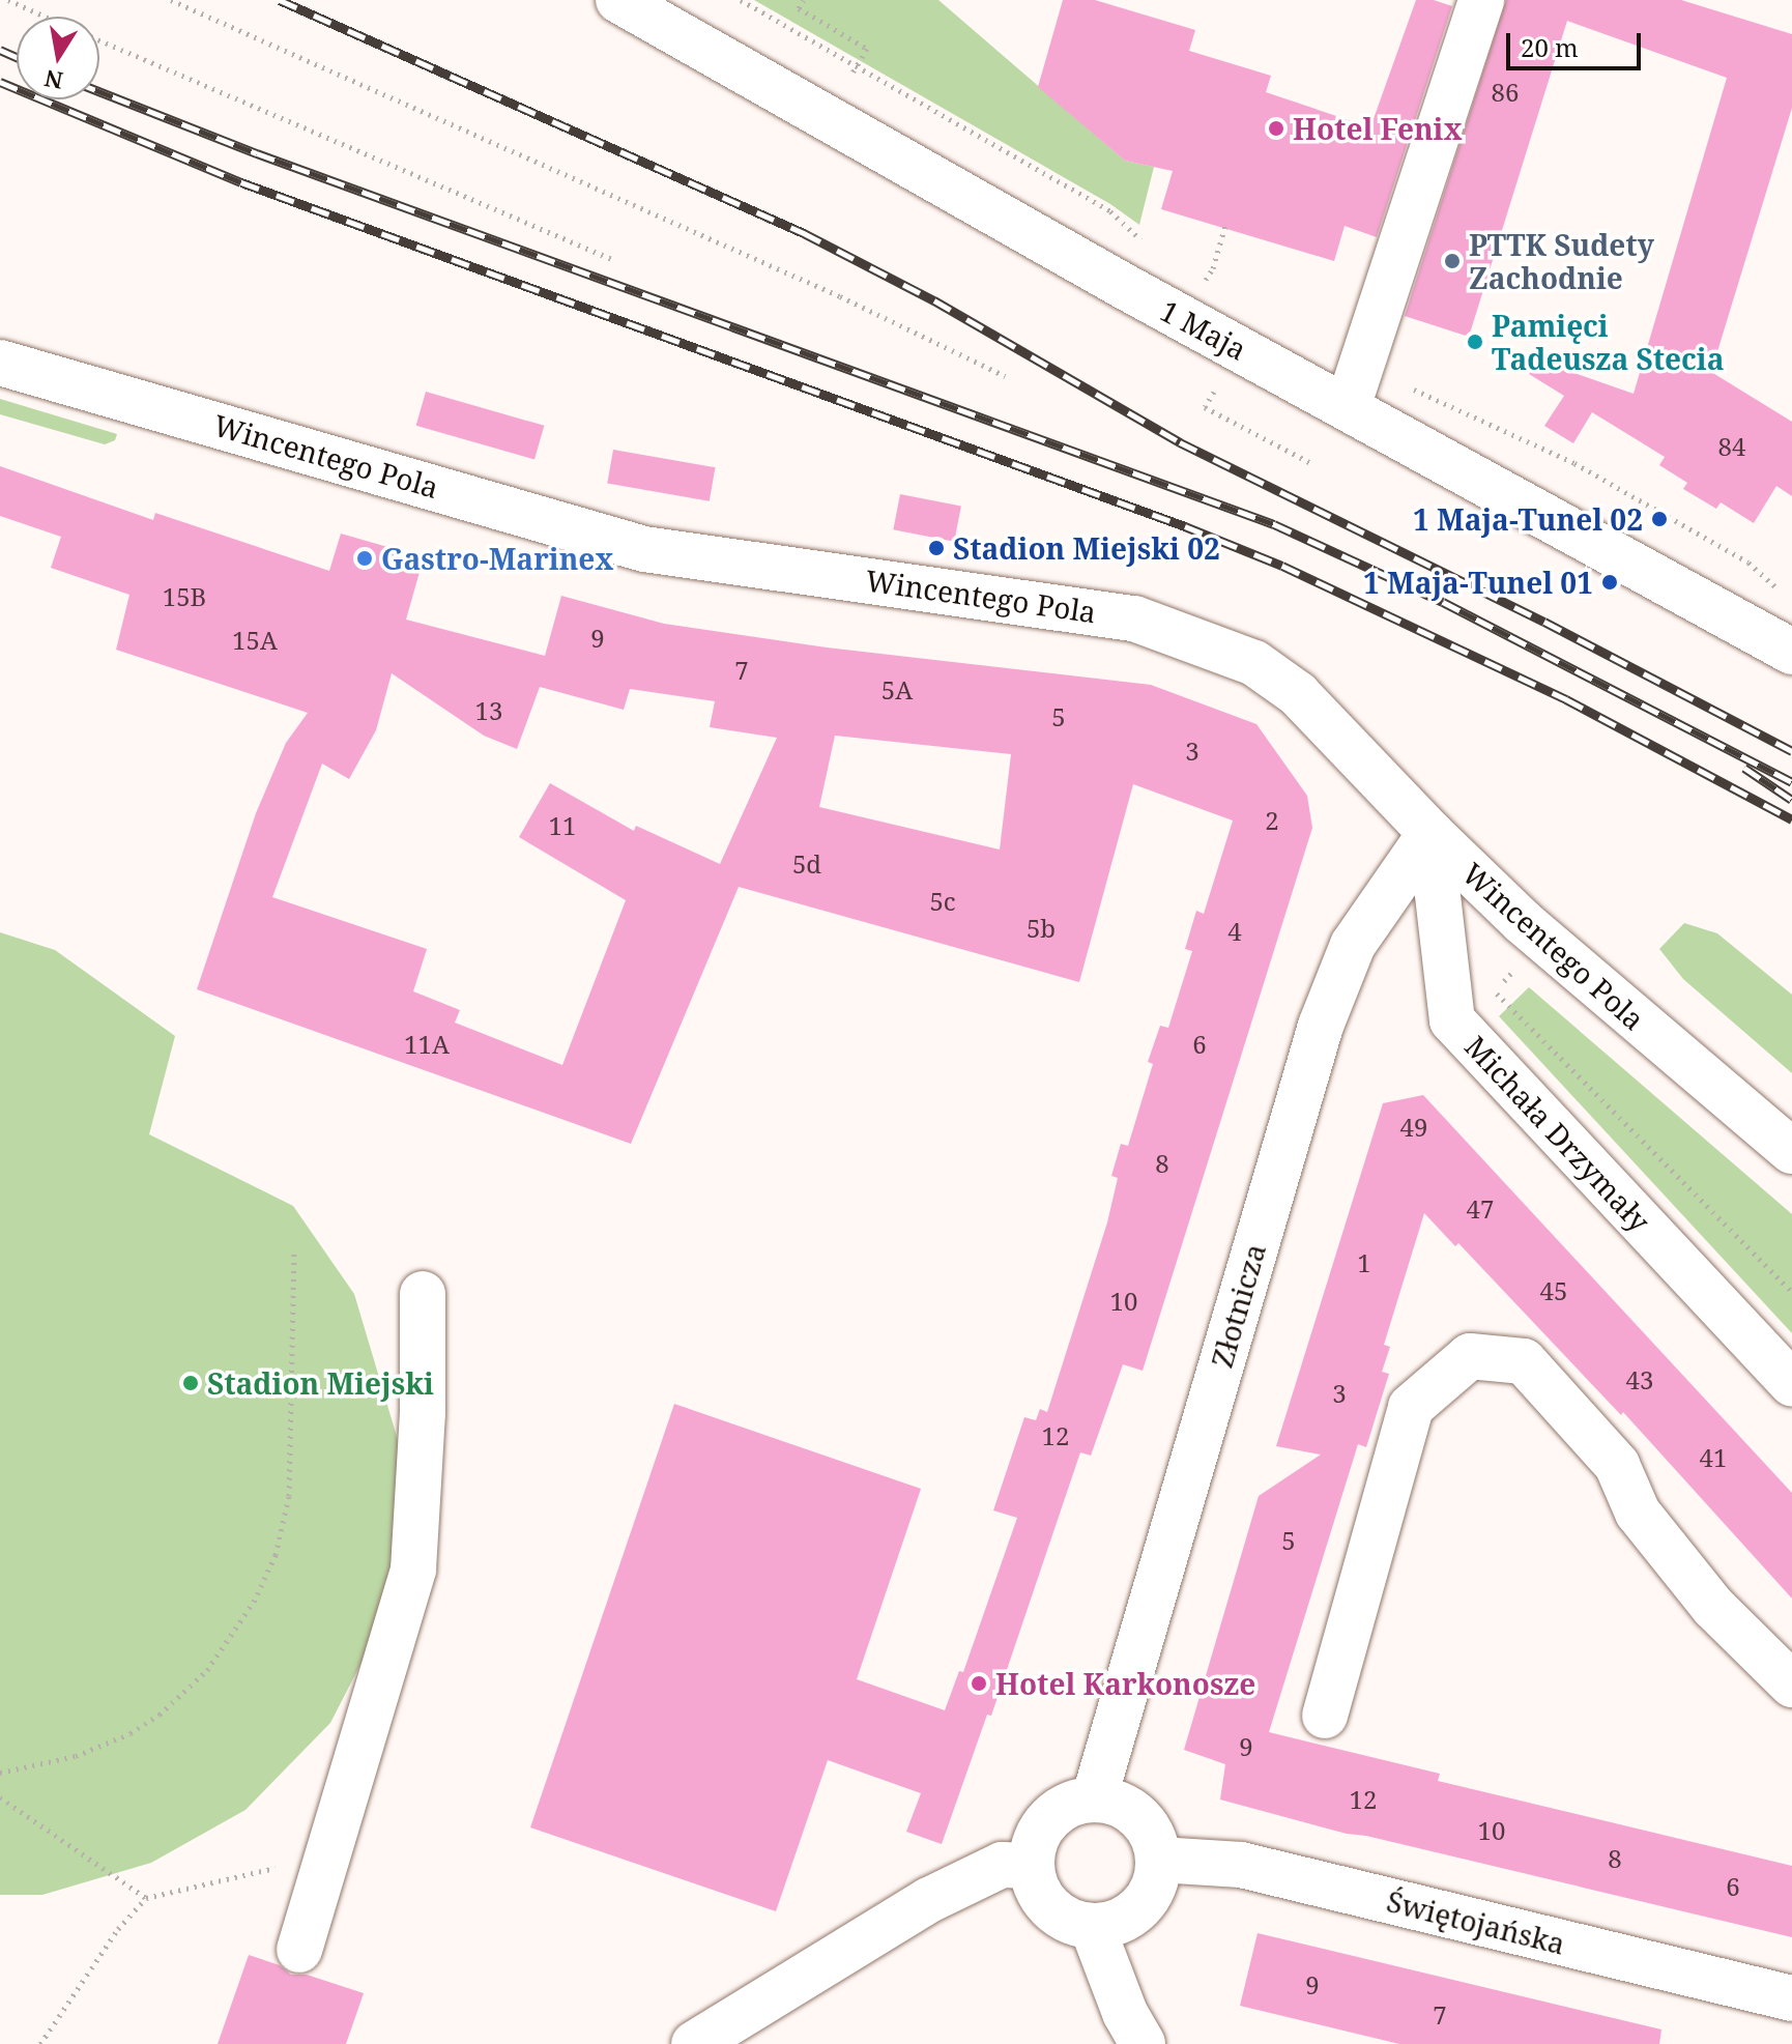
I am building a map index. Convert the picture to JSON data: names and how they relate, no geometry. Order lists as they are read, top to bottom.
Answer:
{
  "streets": {
    "street": [
      "1 Maja",
      "Wincentego Pola",
      "Michała Drzymały",
      "Złotnicza",
      "Świętojańska"
    ]
  },
  "crossings": [
    ["Wincentego Pola", "Michała Drzymały"],
    ["Wincentego Pola", "Złotnicza"],
    ["Michała Drzymały", "Złotnicza"],
    ["Złotnicza", "Świętojańska"]
  ],
  "places": [
    "Hotel Fenix",
    "PTTK Sudety Zachodnie",
    "Pamięci Tadeusza Stecia",
    "1 Maja-Tunel 02",
    "Stadion Miejski 02",
    "Gastro-Marinex",
    "1 Maja-Tunel 01",
    "Stadion Miejski",
    "Hotel Karkonosze"
  ],
  "house_numbers": [
    "86",
    "84",
    "15B",
    "9",
    "15A",
    "7",
    "5A",
    "13",
    "5",
    "3",
    "2",
    "11",
    "5d",
    "5c",
    "5b",
    "4",
    "11A",
    "6",
    "49",
    "8",
    "47",
    "1",
    "45",
    "10",
    "43",
    "3",
    "12",
    "41",
    "5",
    "9",
    "12",
    "10",
    "8",
    "6",
    "9",
    "7"
  ],
  "scale_bar": "20 m",
  "north": "bottom"
}
